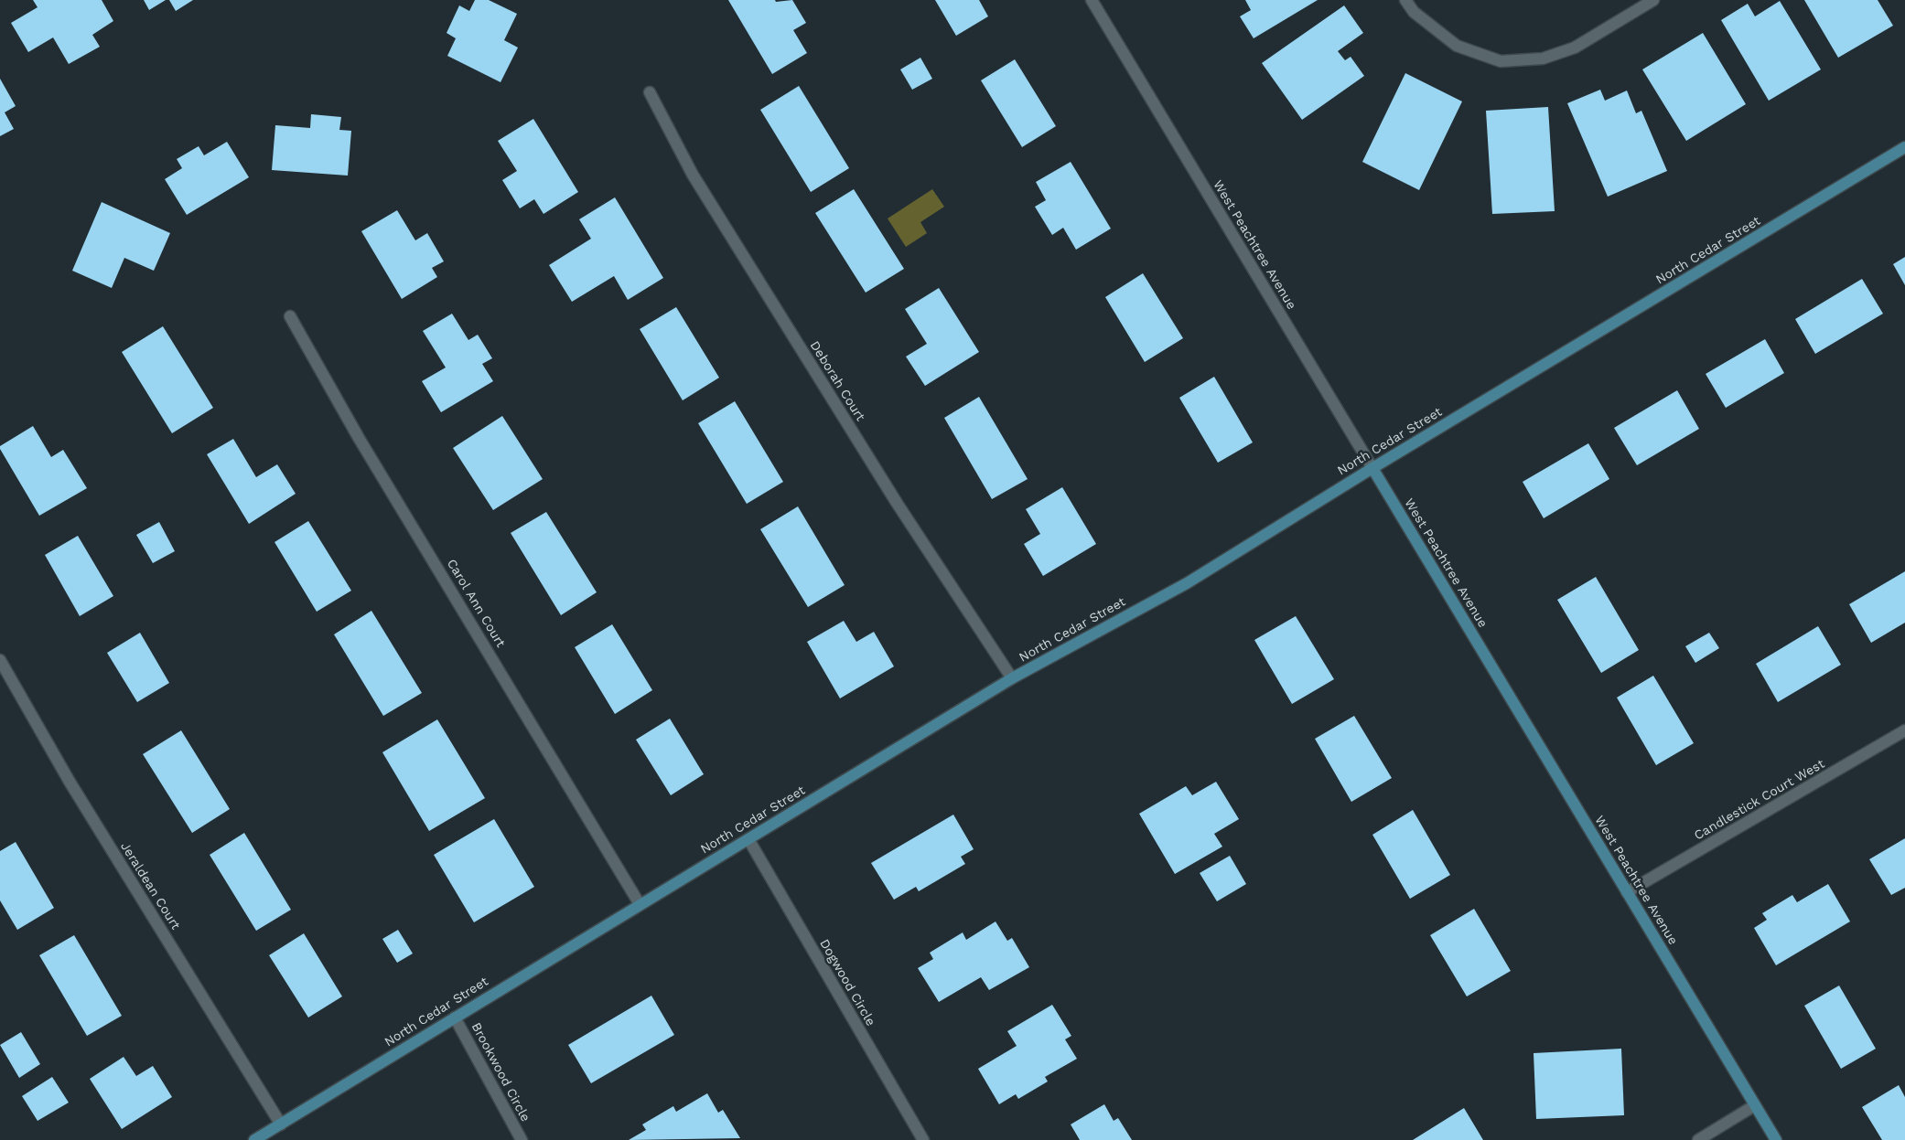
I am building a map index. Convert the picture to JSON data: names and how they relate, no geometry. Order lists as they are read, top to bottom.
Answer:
{
  "streets": {
    "street": [
      "West Peachtree Avenue",
      "North Cedar Street",
      "Deborah Court",
      "Carol Ann Court",
      "Candlestick Court West",
      "Jeraldean Court",
      "Dogwood Circle",
      "Brookwood Circle"
    ]
  },
  "crossings": [
    ["West Peachtree Avenue", "North Cedar Street"],
    ["West Peachtree Avenue", "Candlestick Court West"],
    ["North Cedar Street", "Deborah Court"],
    ["North Cedar Street", "Carol Ann Court"],
    ["North Cedar Street", "Jeraldean Court"],
    ["North Cedar Street", "Dogwood Circle"],
    ["North Cedar Street", "Brookwood Circle"]
  ]
}
